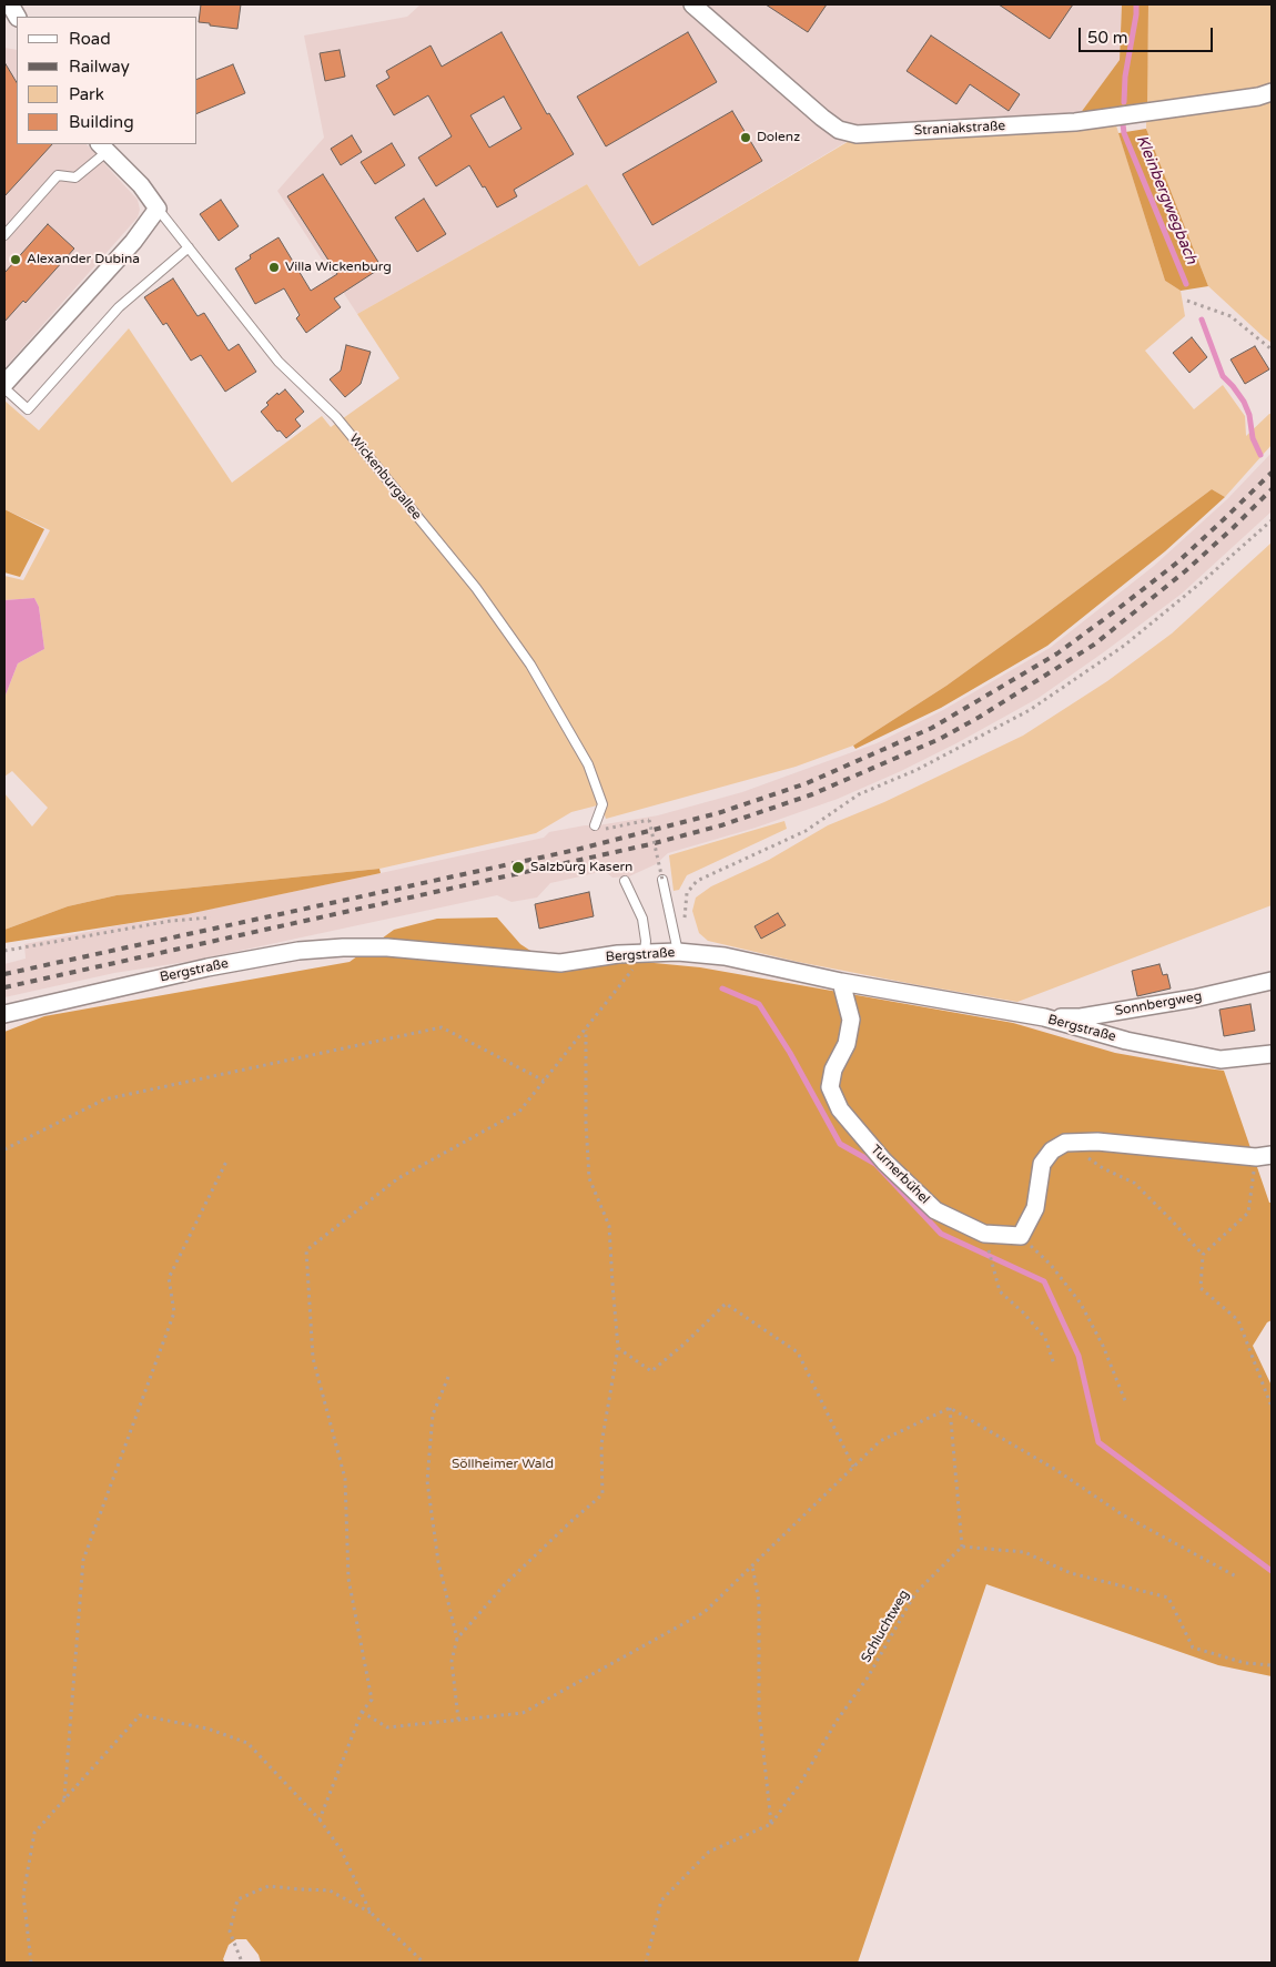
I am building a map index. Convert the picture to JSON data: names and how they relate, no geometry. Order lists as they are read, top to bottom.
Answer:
{
  "streets": {
    "street": [
      "Straniakstraße",
      "Bergstraße",
      "Sonnbergweg",
      "Turnerbühel"
    ],
    "lane": ["Wickenburgallee"],
    "path": ["Schluchtweg"]
  },
  "crossings": [
    ["Bergstraße", "Sonnbergweg"],
    ["Bergstraße", "Turnerbühel"]
  ],
  "water": ["Kleinbergwegbach"],
  "parks": ["Söllheimer Wald"],
  "places": [
    "Dolenz",
    "Alexander Dubina",
    "Villa Wickenburg",
    "Salzburg Kasern"
  ],
  "legend": [
    "Road",
    "Railway",
    "Park",
    "Building"
  ],
  "scale_bar": "50 m"
}
